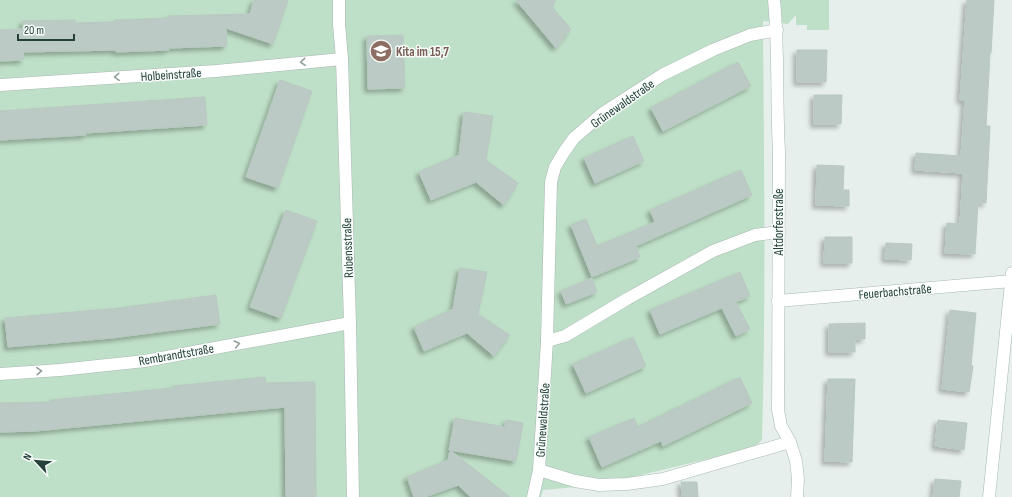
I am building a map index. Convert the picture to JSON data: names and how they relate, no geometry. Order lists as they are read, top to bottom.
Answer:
{
  "streets": {
    "street": [
      "Holbeinstraße",
      "Grünewaldstraße",
      "Altdorferstraße",
      "Rubensstraße",
      "Feuerbachstraße",
      "Rembrandtstraße"
    ]
  },
  "crossings": [
    ["Holbeinstraße", "Rubensstraße"],
    ["Grünewaldstraße", "Altdorferstraße"],
    ["Altdorferstraße", "Feuerbachstraße"],
    ["Rubensstraße", "Rembrandtstraße"]
  ],
  "one_way": ["Holbeinstraße", "Rembrandtstraße"],
  "places": {
    "school or university": ["Kita im 15,7"]
  },
  "scale_bar": "20 m",
  "north": "top left"
}
